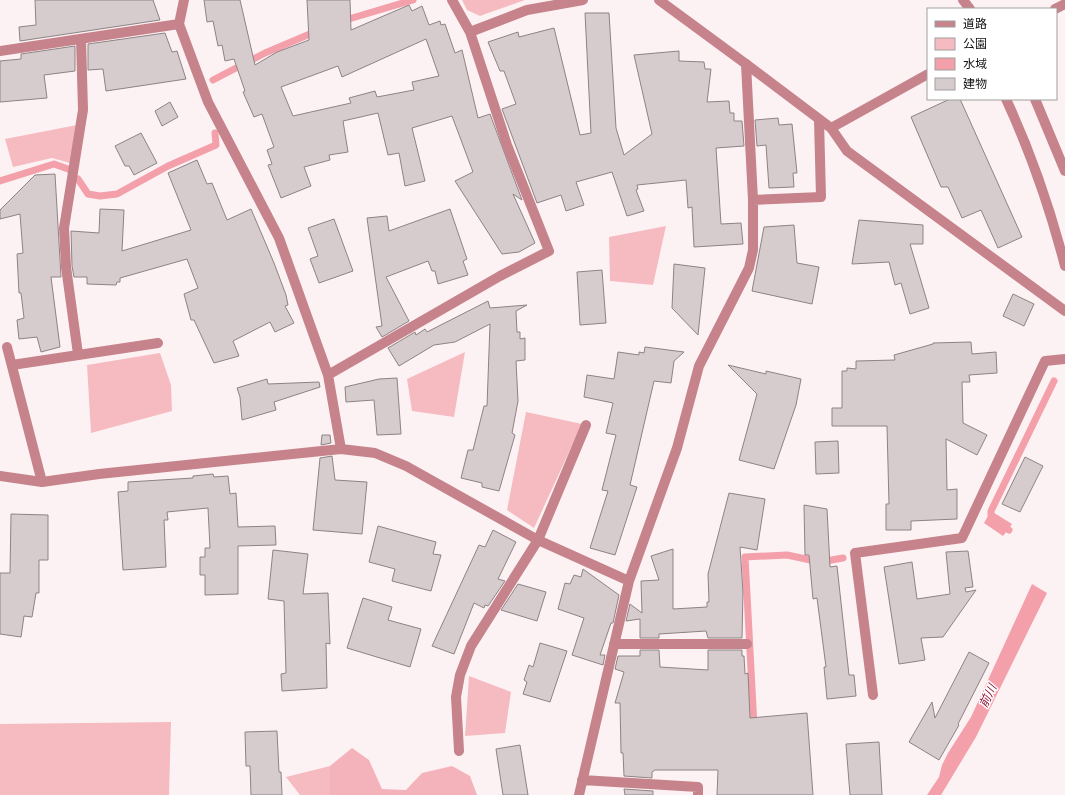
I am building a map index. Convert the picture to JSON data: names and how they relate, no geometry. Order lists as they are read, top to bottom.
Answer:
{
  "water": ["前川"],
  "legend": [
    "道路",
    "公園",
    "水域",
    "建物"
  ]
}
